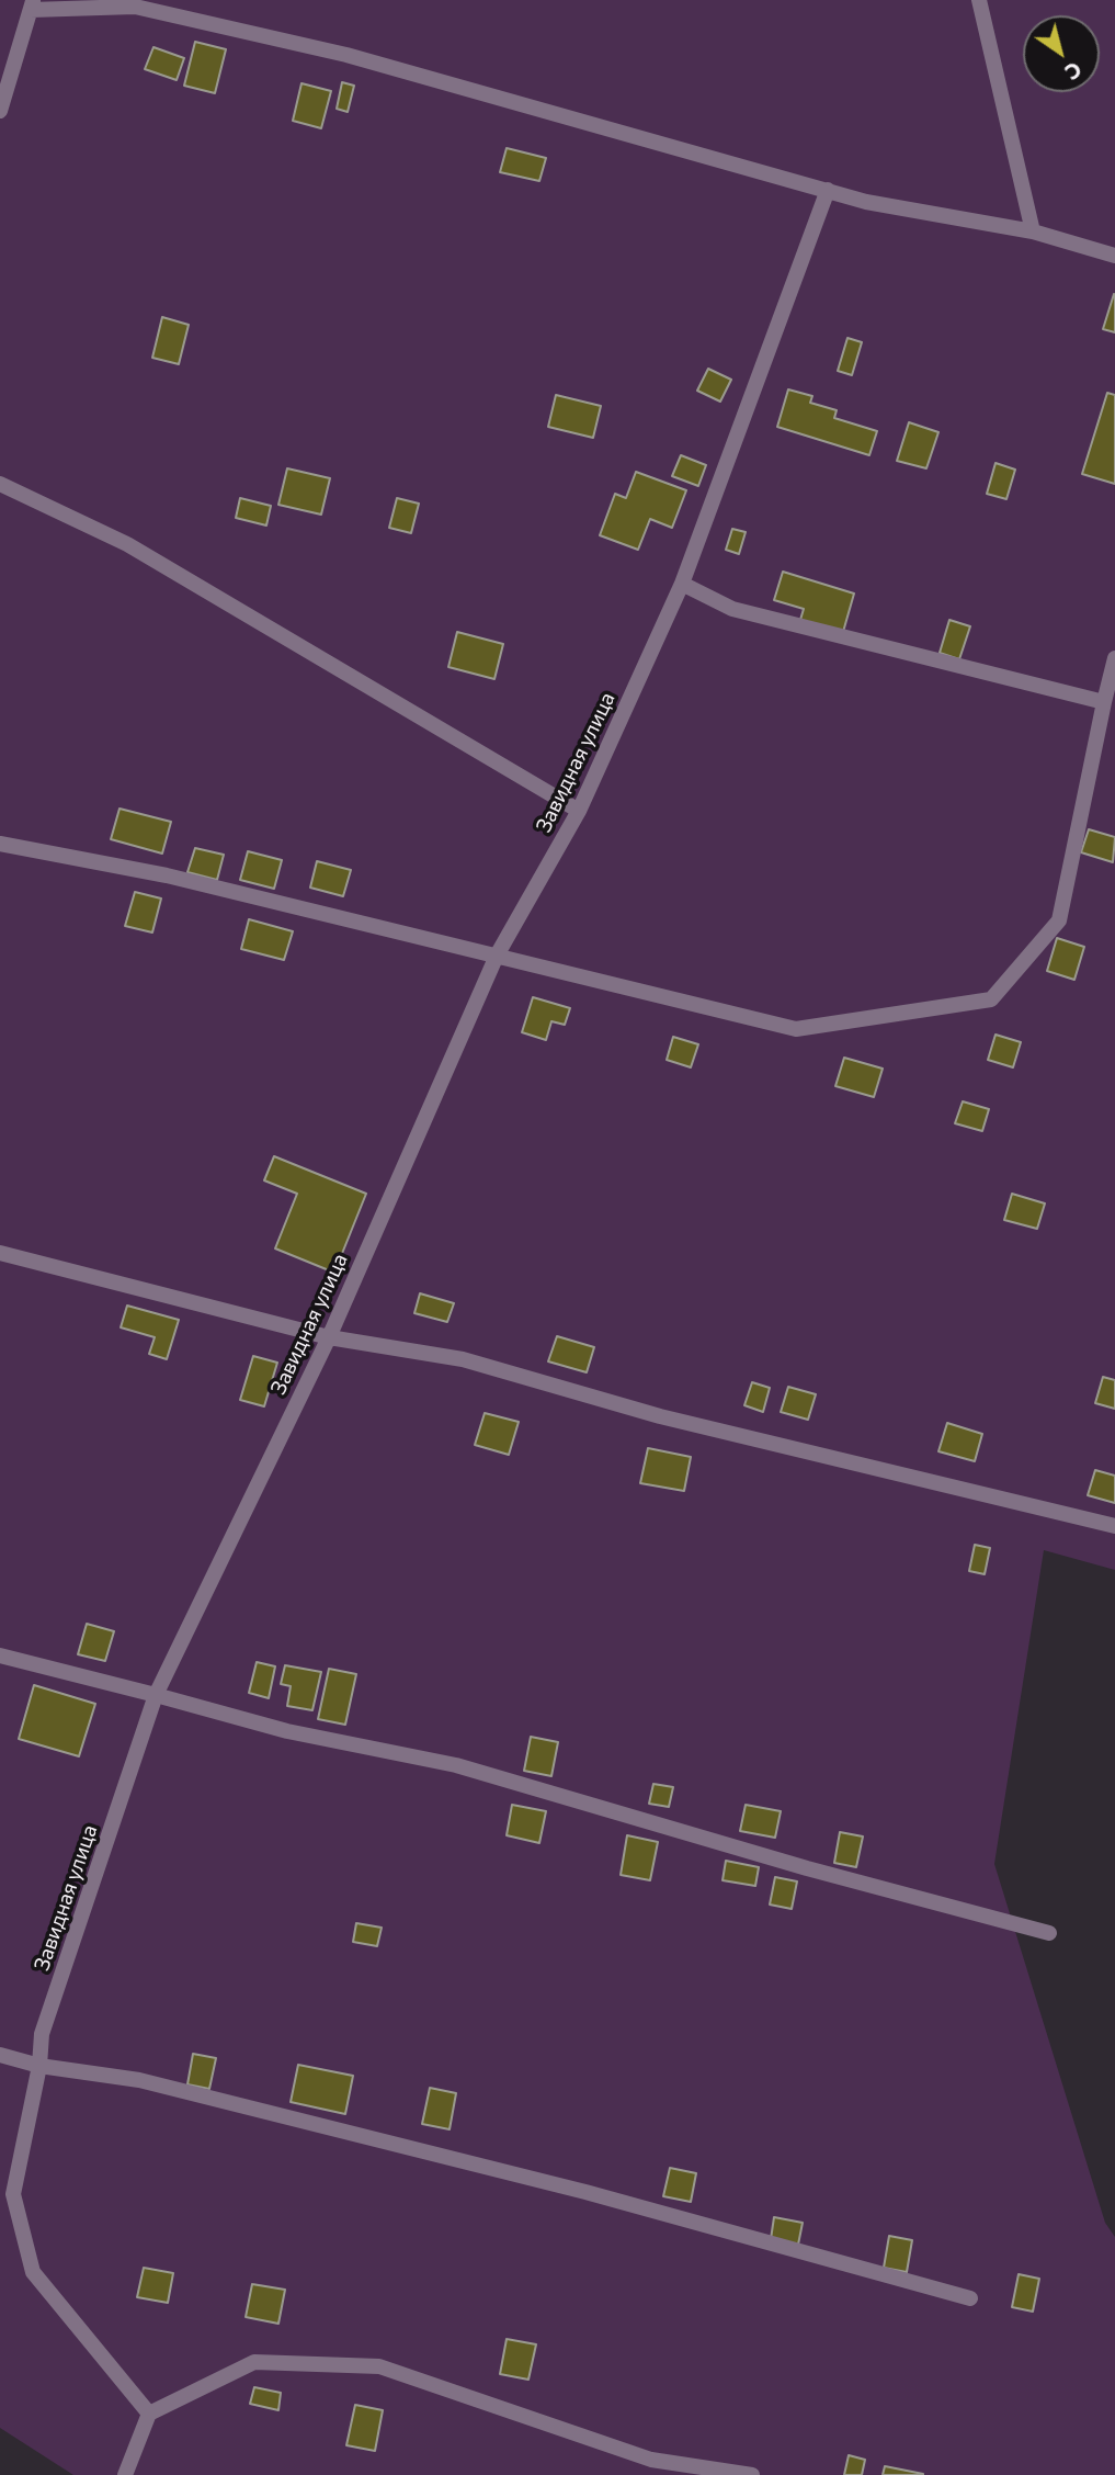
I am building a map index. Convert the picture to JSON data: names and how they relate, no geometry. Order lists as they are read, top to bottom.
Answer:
{
  "streets": {
    "lane": ["Завидная улица"]
  },
  "north": "bottom right"
}
